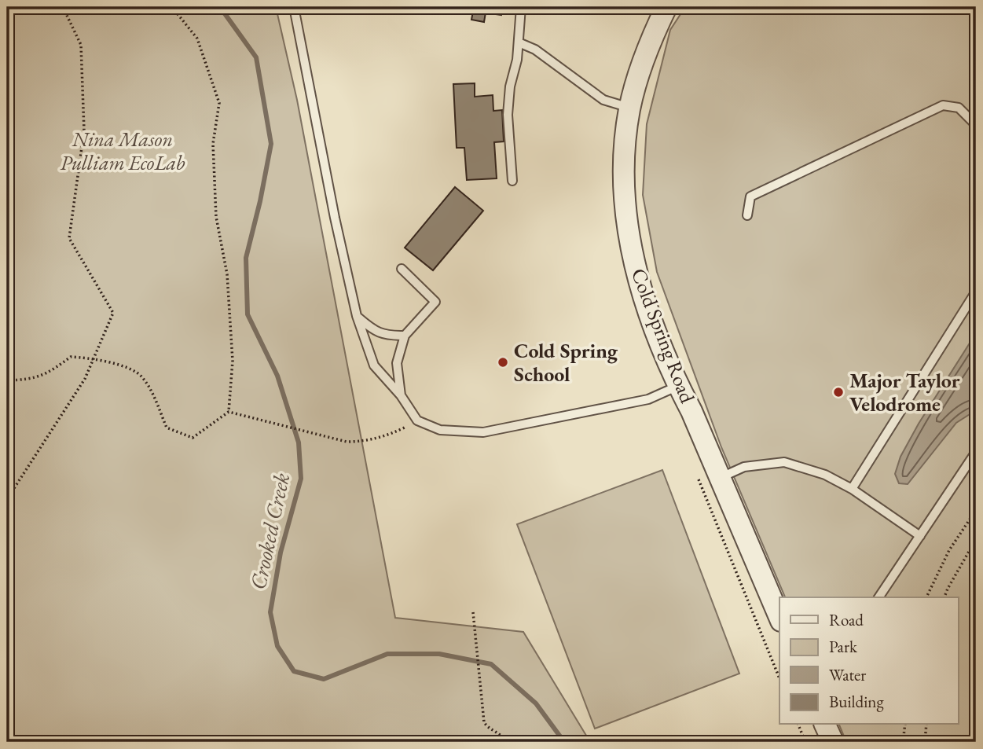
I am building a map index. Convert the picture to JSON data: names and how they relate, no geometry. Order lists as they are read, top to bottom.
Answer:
{
  "streets": {
    "street": ["Cold Spring Road"]
  },
  "water": ["Crooked Creek"],
  "parks": ["Nina Mason Pulliam EcoLab"],
  "places": ["Cold Spring School", "Major Taylor Velodrome"],
  "legend": [
    "Road",
    "Park",
    "Water",
    "Building"
  ]
}
